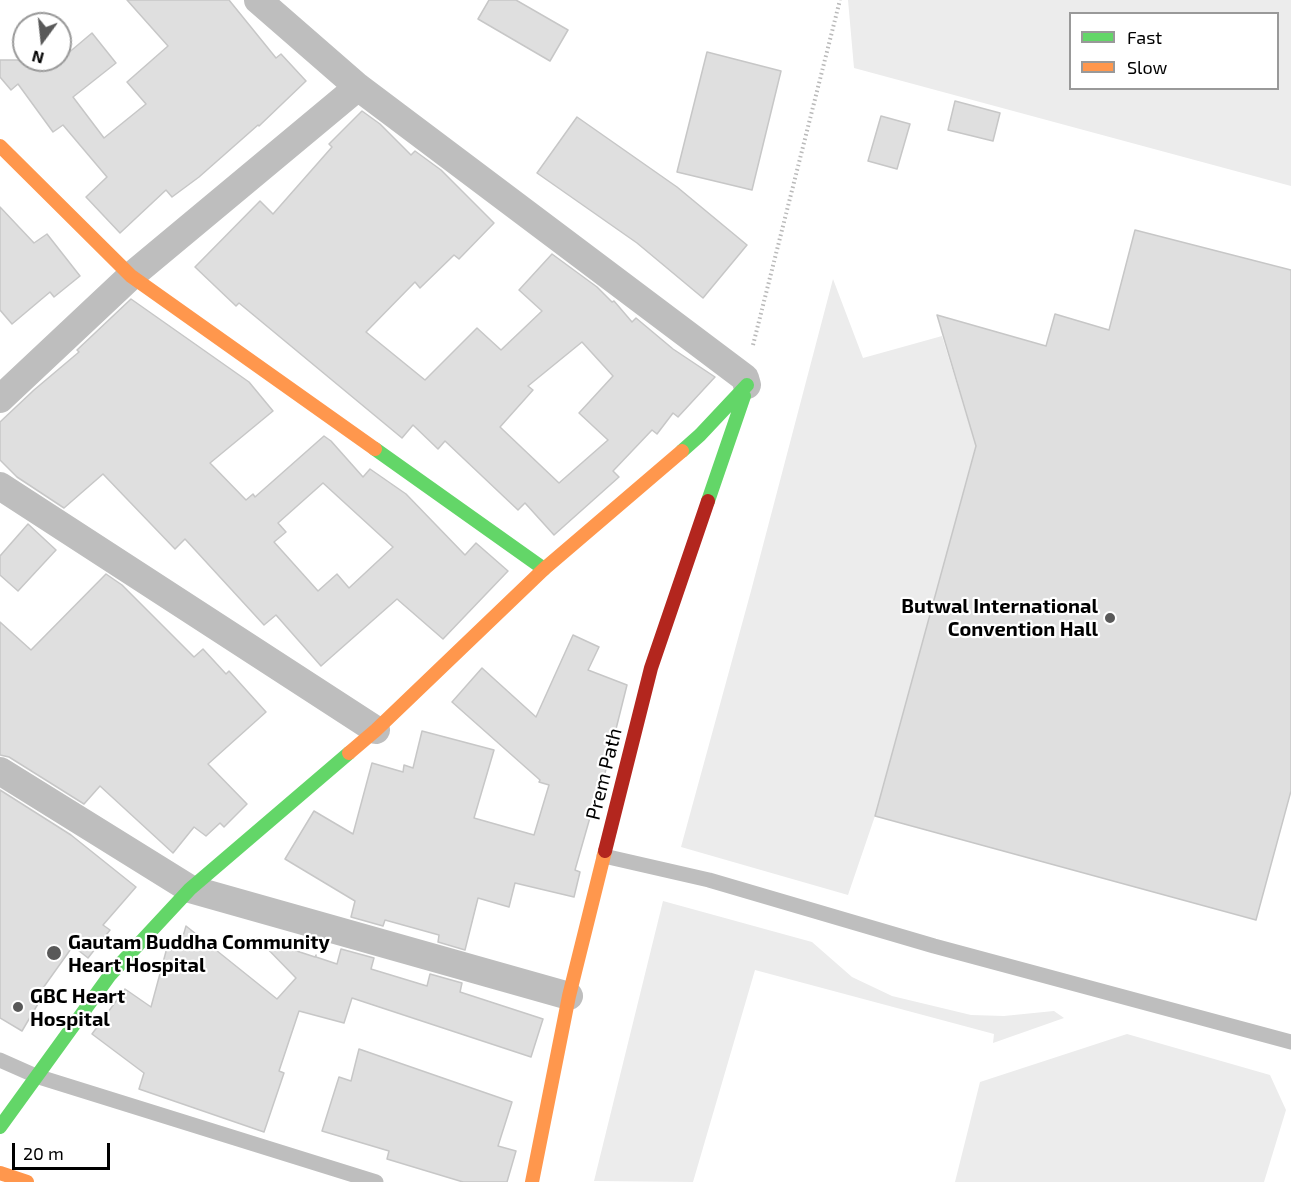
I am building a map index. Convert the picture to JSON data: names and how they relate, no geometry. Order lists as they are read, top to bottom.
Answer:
{
  "streets": {
    "main road": ["Prem Path"]
  },
  "places": ["Butwal International Convention Hall", "Gautam Buddha Community Heart Hospital", "GBC Heart Hospital"],
  "legend": ["Fast", "Slow"],
  "scale_bar": "20 m",
  "north": "bottom"
}
